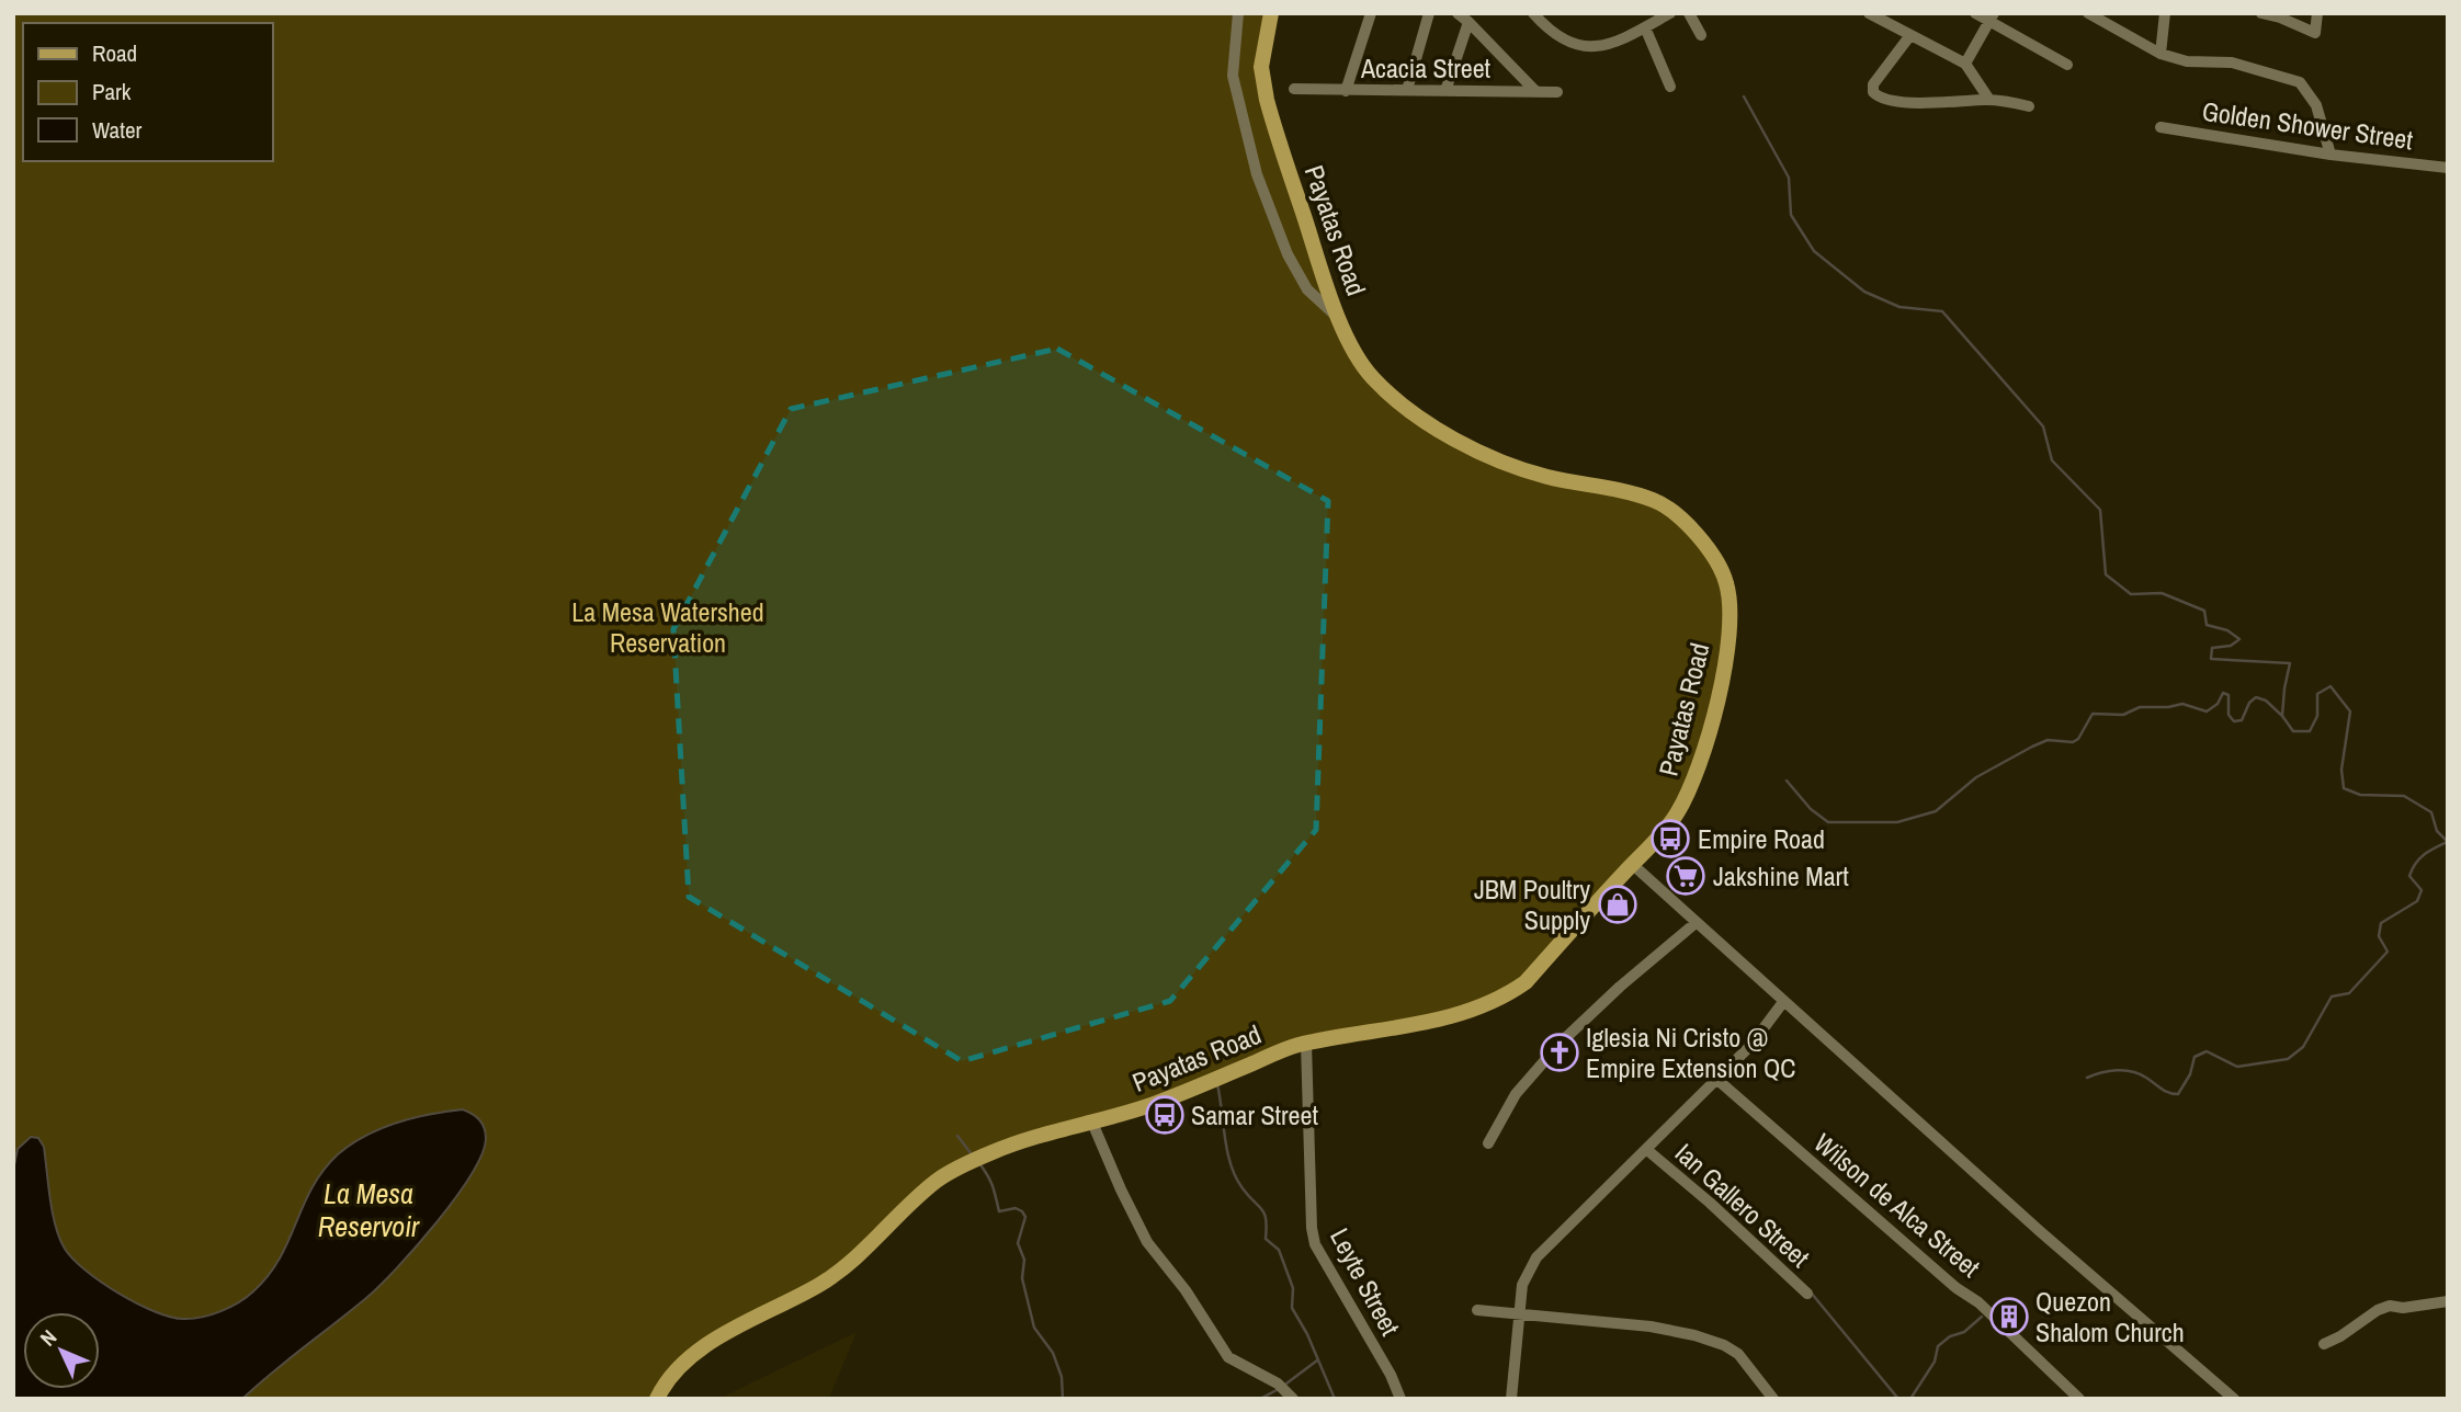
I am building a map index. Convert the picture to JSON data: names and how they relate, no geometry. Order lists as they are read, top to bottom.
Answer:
{
  "streets": {
    "main road": ["Payatas Road"],
    "street": [
      "Acacia Street",
      "Golden Shower Street",
      "Ian Gallero Street",
      "Wilson de Alca Street",
      "Leyte Street"
    ]
  },
  "crossings": [
    ["Payatas Road", "Leyte Street"]
  ],
  "water": ["La Mesa Reservoir"],
  "parks": ["La Mesa Watershed Reservation"],
  "places": {
    "bus stop": ["Empire Road", "Samar Street"],
    "supermarket": ["Jakshine Mart"],
    "shop": ["JBM Poultry Supply"],
    "church": ["Iglesia Ni Cristo @ Empire Extension QC"],
    "building": ["Quezon Shalom Church"]
  },
  "legend": ["Road", "Park", "Water"],
  "north": "top left"
}
